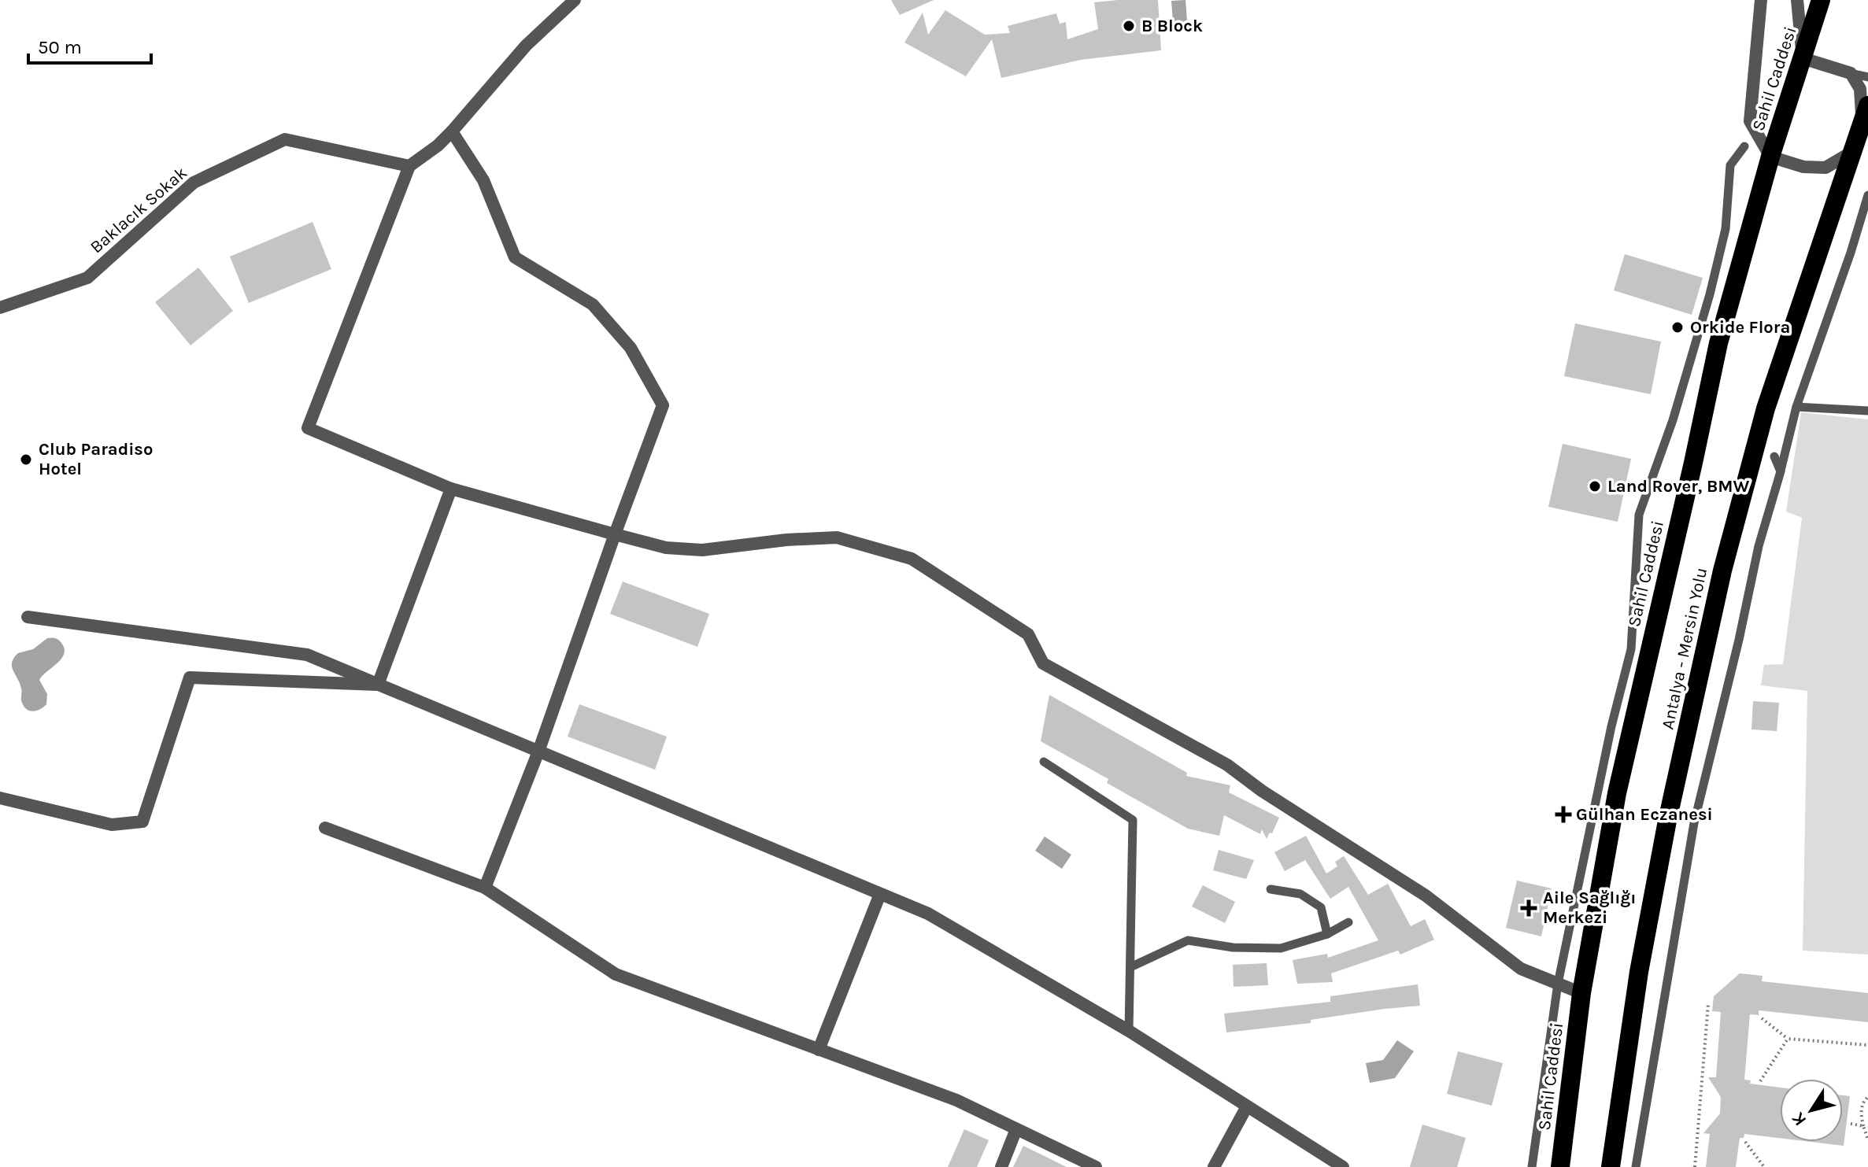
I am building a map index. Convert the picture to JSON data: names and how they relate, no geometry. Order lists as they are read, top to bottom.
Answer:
{
  "streets": {
    "highway": ["Sahil Caddesi", "Antalya - Mersin Yolu"],
    "street": ["Baklacık Sokak"]
  },
  "places": {
    "other": [
      "B Block",
      "Orkide Flora",
      "Club Paradiso Hotel",
      "Land Rover, BMW"
    ],
    "health": ["Gülhan Eczanesi", "Aile Sağlığı Merkezi"]
  },
  "scale_bar": "50 m",
  "north": "bottom left"
}
